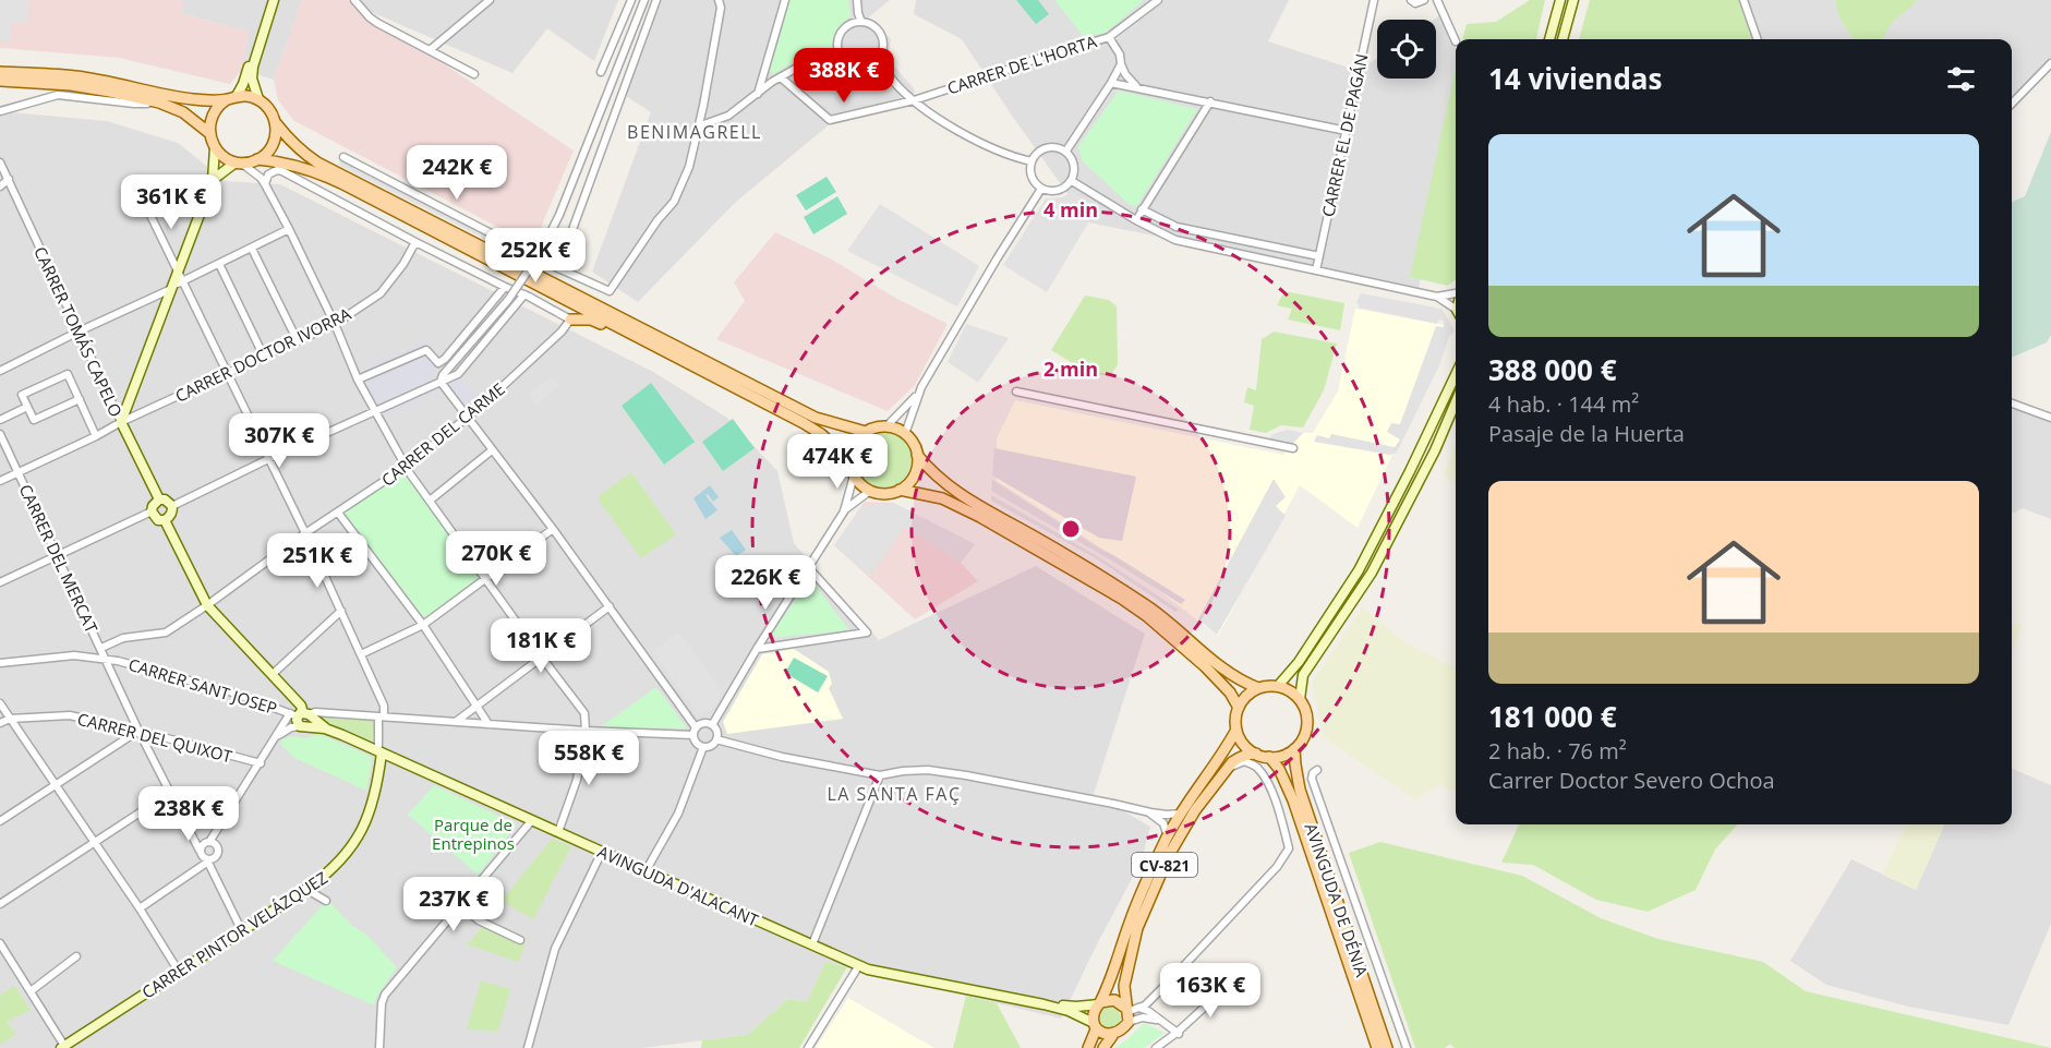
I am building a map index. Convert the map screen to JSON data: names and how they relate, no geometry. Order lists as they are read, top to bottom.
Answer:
{
  "streets": {
    "main road": ["CV-821", "AVINGUDA DE DÉNIA"],
    "street": [
      "CARRER DE L'HORTA",
      "CARRER EL DE PAGÁN",
      "CARRER TOMÁS CAPELO",
      "CARRER DOCTOR IVORRA",
      "CARRER DEL CARME",
      "CARRER DEL MERCAT",
      "CARRER SANT JOSEP",
      "CARRER DEL QUIXOT",
      "AVINGUDA D'ALACANT",
      "CARRER PINTOR VELÁZQUEZ"
    ]
  },
  "crossings": [
    ["CARRER TOMÁS CAPELO", "CARRER DOCTOR IVORRA"],
    ["CARRER DOCTOR IVORRA", "CARRER DEL MERCAT"],
    ["CARRER DEL CARME", "CARRER DEL MERCAT"],
    ["CARRER DEL MERCAT", "CARRER SANT JOSEP"],
    ["CARRER DEL MERCAT", "CARRER DEL QUIXOT"],
    ["CARRER SANT JOSEP", "AVINGUDA D'ALACANT"],
    ["CV-821", "AVINGUDA D'ALACANT"],
    ["CV-821", "AVINGUDA DE DÉNIA"],
    ["AVINGUDA D'ALACANT", "CARRER PINTOR VELÁZQUEZ"]
  ],
  "districts": ["BENIMAGRELL", "LA SANTA FAÇ"],
  "parks": ["Parque de Entrepinos"],
  "page": {
    "heading": "14 viviendas",
    "price": [
      "388K €",
      "242K €",
      "361K €",
      "252K €",
      "307K €",
      "474K €",
      "270K €",
      "251K €",
      "226K €",
      "181K €",
      "558K €",
      "238K €",
      "237K €",
      "163K €"
    ],
    "list": [
      {
        "name": "388 000 €",
        "note": "4 hab. · 144 m² · Pasaje de la Huerta"
      },
      {
        "name": "181 000 €",
        "note": "2 hab. · 76 m² · Carrer Doctor Severo Ochoa"
      }
    ]
  },
  "rings": ["4 min", "2 min"]
}
